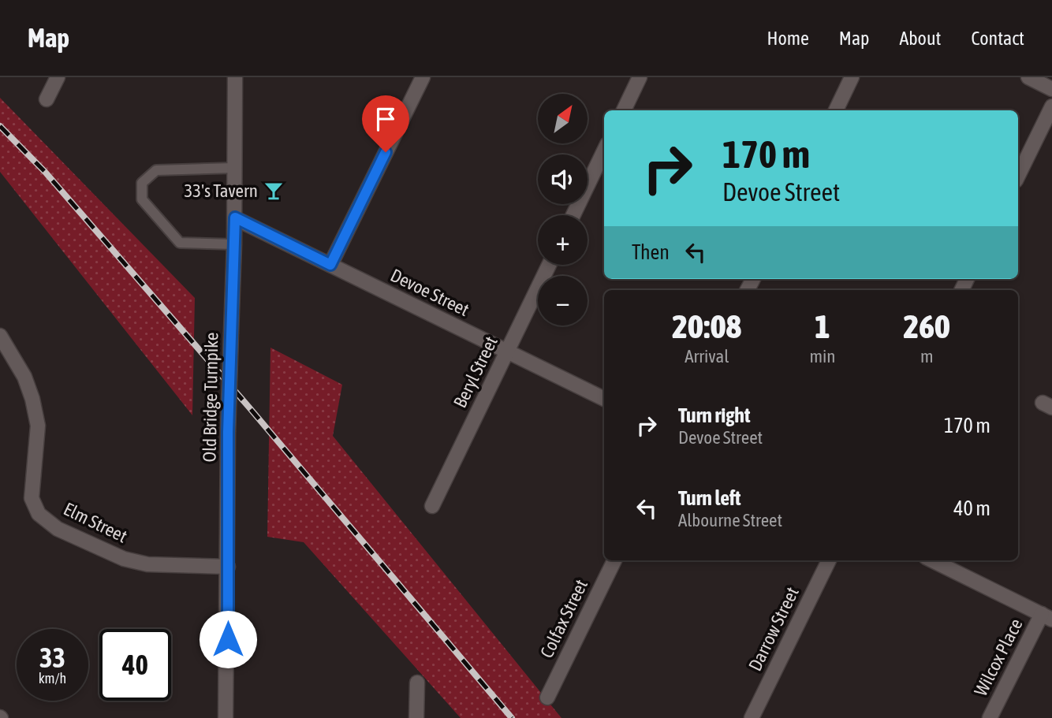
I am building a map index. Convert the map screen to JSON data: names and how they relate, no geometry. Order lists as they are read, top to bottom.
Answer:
{
  "streets": {
    "street": [
      "Devoe Street",
      "Beryl Street",
      "Old Bridge Turnpike",
      "Elm Street",
      "Colfax Street",
      "Darrow Street",
      "Wilcox Place"
    ]
  },
  "crossings": [
    ["Devoe Street", "Beryl Street"],
    ["Devoe Street", "Old Bridge Turnpike"],
    ["Old Bridge Turnpike", "Elm Street"]
  ],
  "places": {
    "bar": ["33's Tavern"]
  },
  "north": "top right",
  "page": {
    "header": "Map",
    "nav": [
      "Home",
      "Map",
      "About",
      "Contact"
    ],
    "map_buttons": ["+", "−"],
    "turn": ["170 m", "Devoe Street"],
    "then": "Then",
    "eta": [
      "20:08",
      "Arrival",
      "1",
      "min",
      "260",
      "m"
    ],
    "list": [
      {
        "name": "Turn right",
        "note": "Devoe Street",
        "value": "170 m"
      },
      {
        "name": "Turn left",
        "note": "Albourne Street",
        "value": "40 m"
      }
    ],
    "speed": "33 km/h",
    "limit": "40"
  }
}
